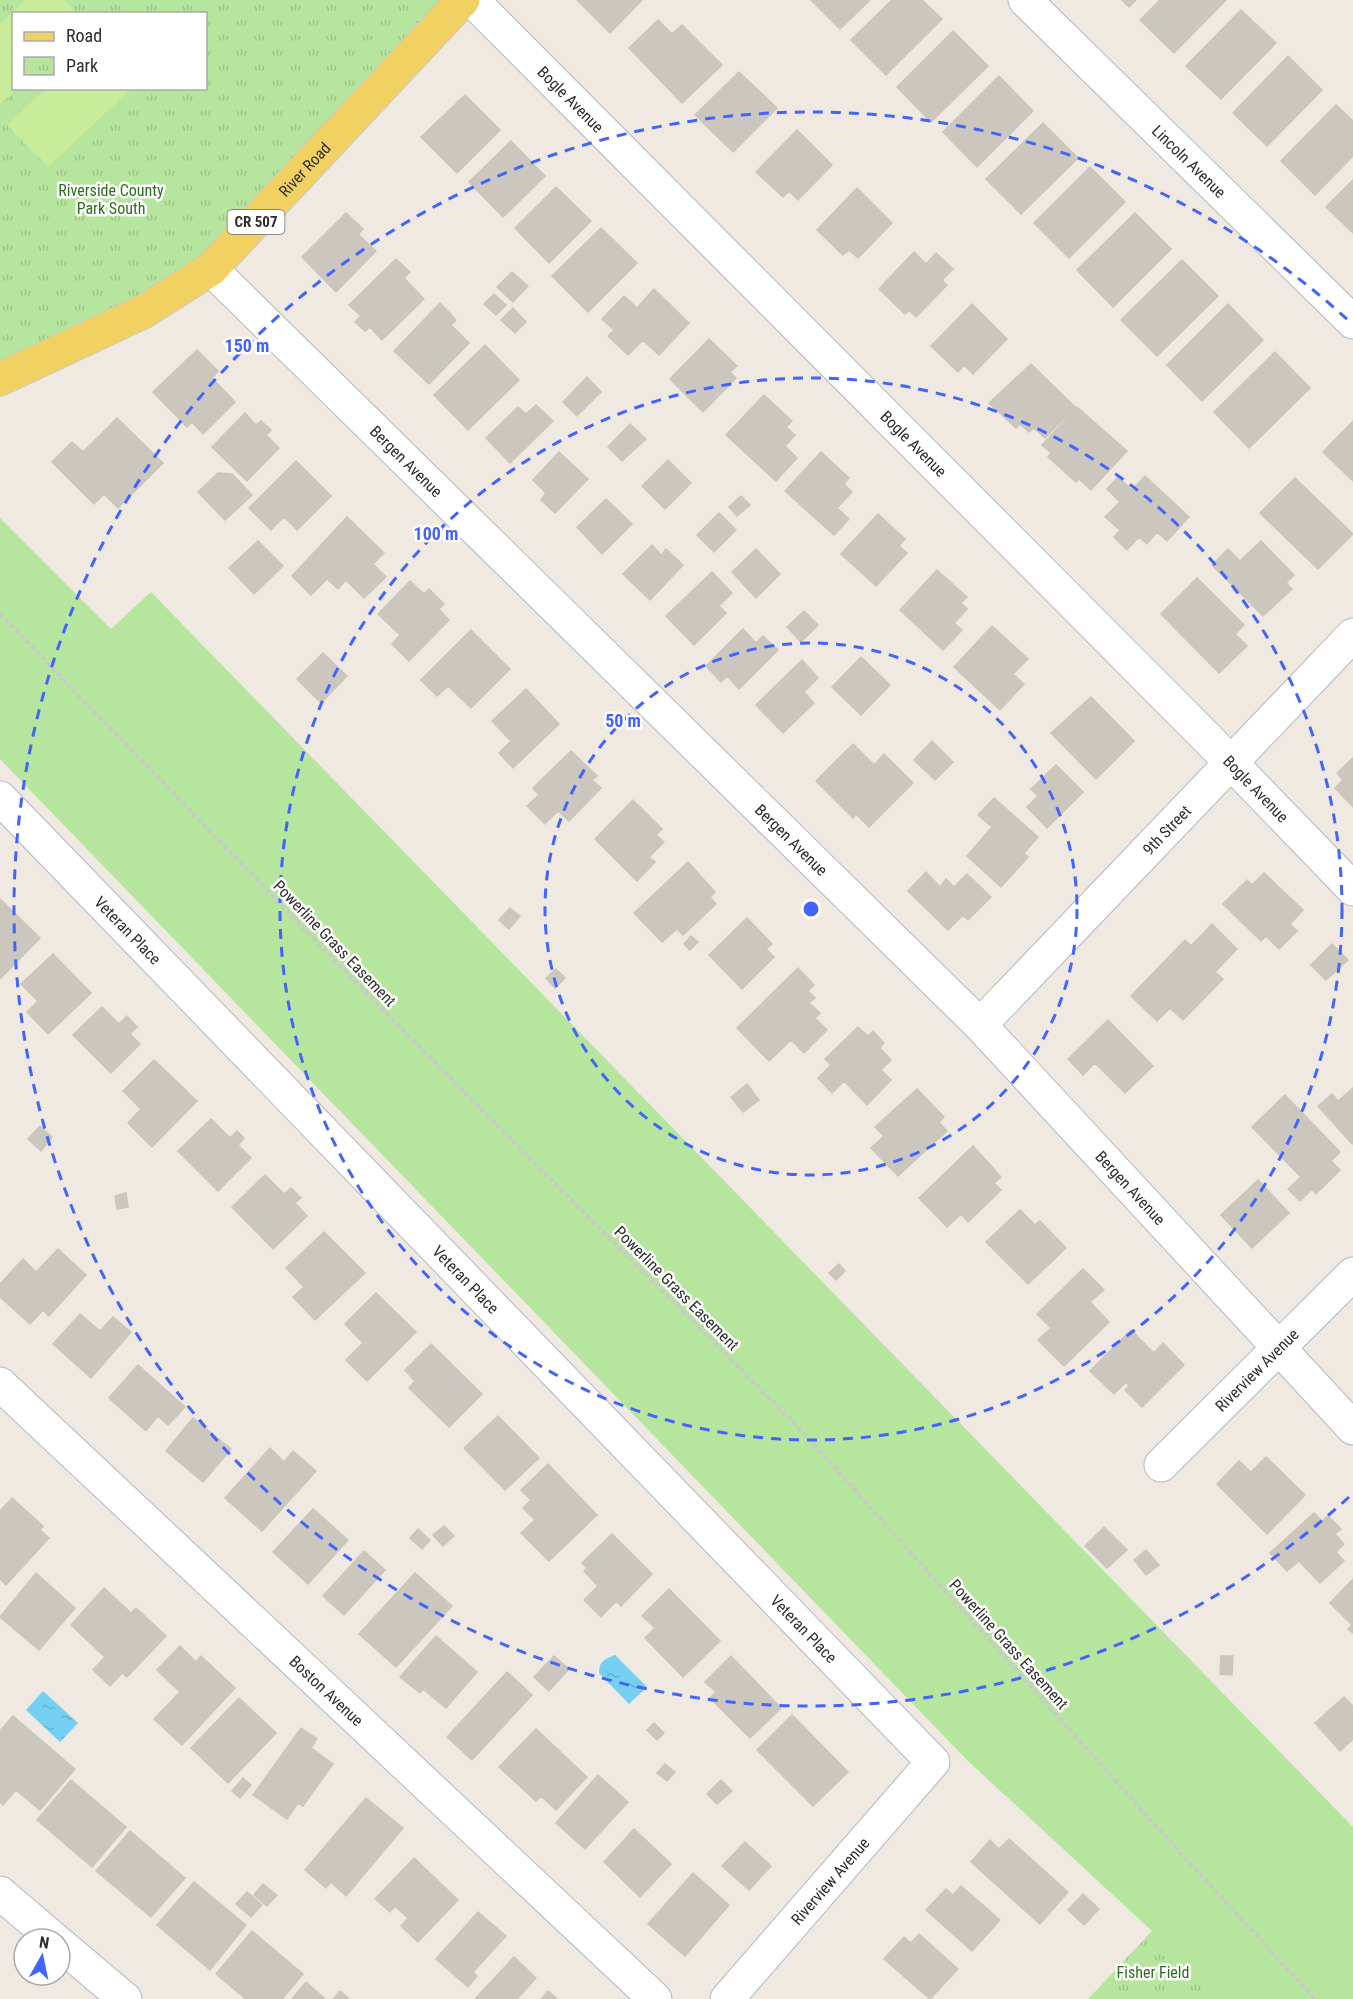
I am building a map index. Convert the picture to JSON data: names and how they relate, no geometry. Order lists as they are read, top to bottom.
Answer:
{
  "streets": {
    "main road": ["River Road", "CR 507"],
    "street": [
      "Bogle Avenue",
      "Lincoln Avenue",
      "Bergen Avenue",
      "9th Street",
      "Veteran Place",
      "Riverview Avenue",
      "Boston Avenue"
    ],
    "path": ["Powerline Grass Easement"]
  },
  "crossings": [
    ["Bogle Avenue", "9th Street"],
    ["River Road", "Bergen Avenue"],
    ["Bergen Avenue", "9th Street"],
    ["Bergen Avenue", "Riverview Avenue"],
    ["Veteran Place", "Riverview Avenue"]
  ],
  "parks": ["Riverside County Park South", "Fisher Field"],
  "legend": ["Road", "Park"],
  "north": "top",
  "rings": ["150 m", "100 m", "50 m"]
}
